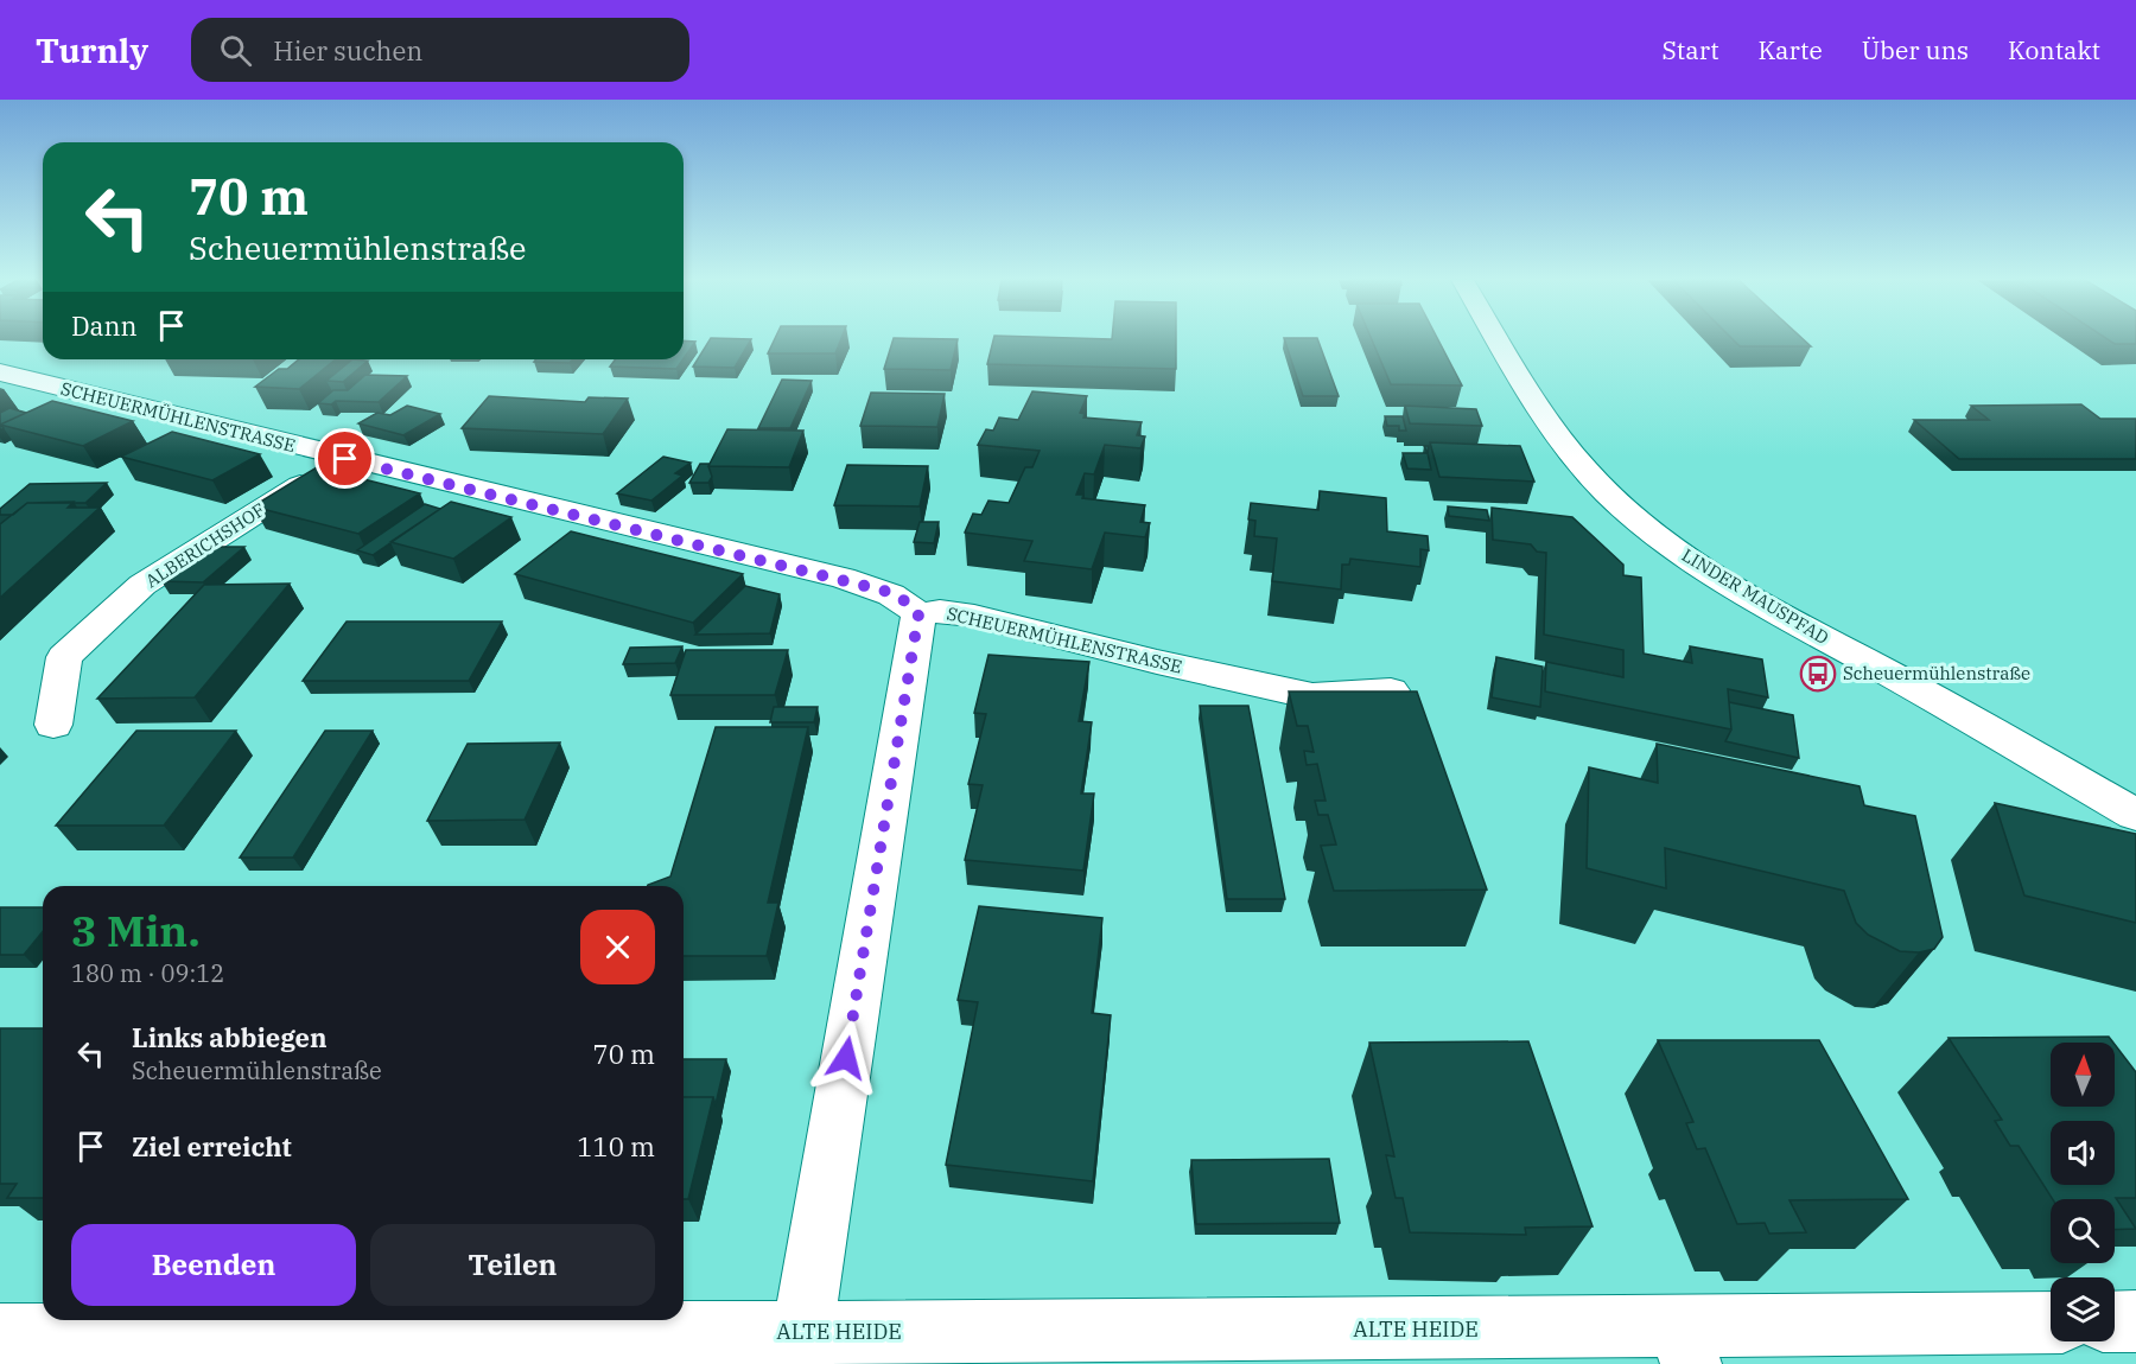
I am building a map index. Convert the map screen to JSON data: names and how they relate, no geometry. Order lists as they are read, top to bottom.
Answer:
{
  "streets": {
    "street": [
      "SCHEUERMÜHLENSTRASSE",
      "ALBERICHSHOF",
      "LINDER MAUSPFAD",
      "ALTE HEIDE"
    ]
  },
  "crossings": [
    ["SCHEUERMÜHLENSTRASSE", "ALBERICHSHOF"]
  ],
  "places": {
    "bus stop": ["Scheuermühlenstraße"]
  },
  "north": "top",
  "page": {
    "header": "Turnly",
    "search": "Hier suchen",
    "nav": [
      "Start",
      "Karte",
      "Über uns",
      "Kontakt"
    ],
    "turn": ["70 m", "Scheuermühlenstraße"],
    "then": "Dann",
    "heading": ["3 Min.", "180 m · 09:12"],
    "list": [
      {
        "name": "Links abbiegen",
        "note": "Scheuermühlenstraße",
        "value": "70 m"
      },
      {
        "name": "Ziel erreicht",
        "value": "110 m"
      }
    ],
    "buttons": ["Beenden", "Teilen"]
  }
}
